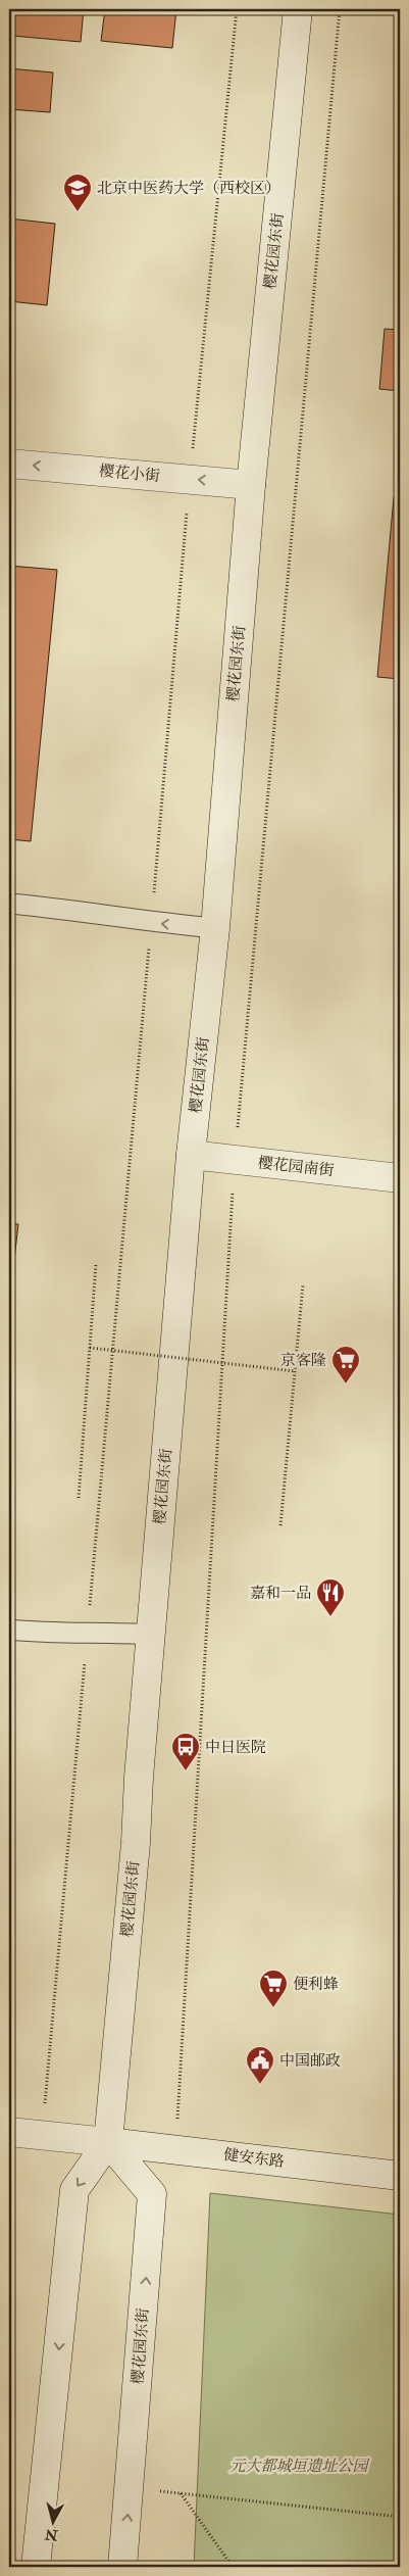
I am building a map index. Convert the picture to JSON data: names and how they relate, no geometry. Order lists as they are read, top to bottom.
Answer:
{
  "streets": {
    "street": [
      "樱花园东街",
      "樱花小街",
      "樱花园南街",
      "健安东路"
    ]
  },
  "crossings": [
    ["樱花园东街", "樱花小街"],
    ["樱花园东街", "樱花园南街"],
    ["樱花园东街", "健安东路"]
  ],
  "one_way": ["樱花小街"],
  "parks": ["元大都城垣遗址公园"],
  "places": {
    "school or university": ["北京中医药大学（西校区）"],
    "supermarket": ["京客隆", "便利蜂"],
    "restaurant": ["嘉和一品"],
    "bus stop": ["中日医院"],
    "public building": ["中国邮政"]
  },
  "north": "bottom"
}
